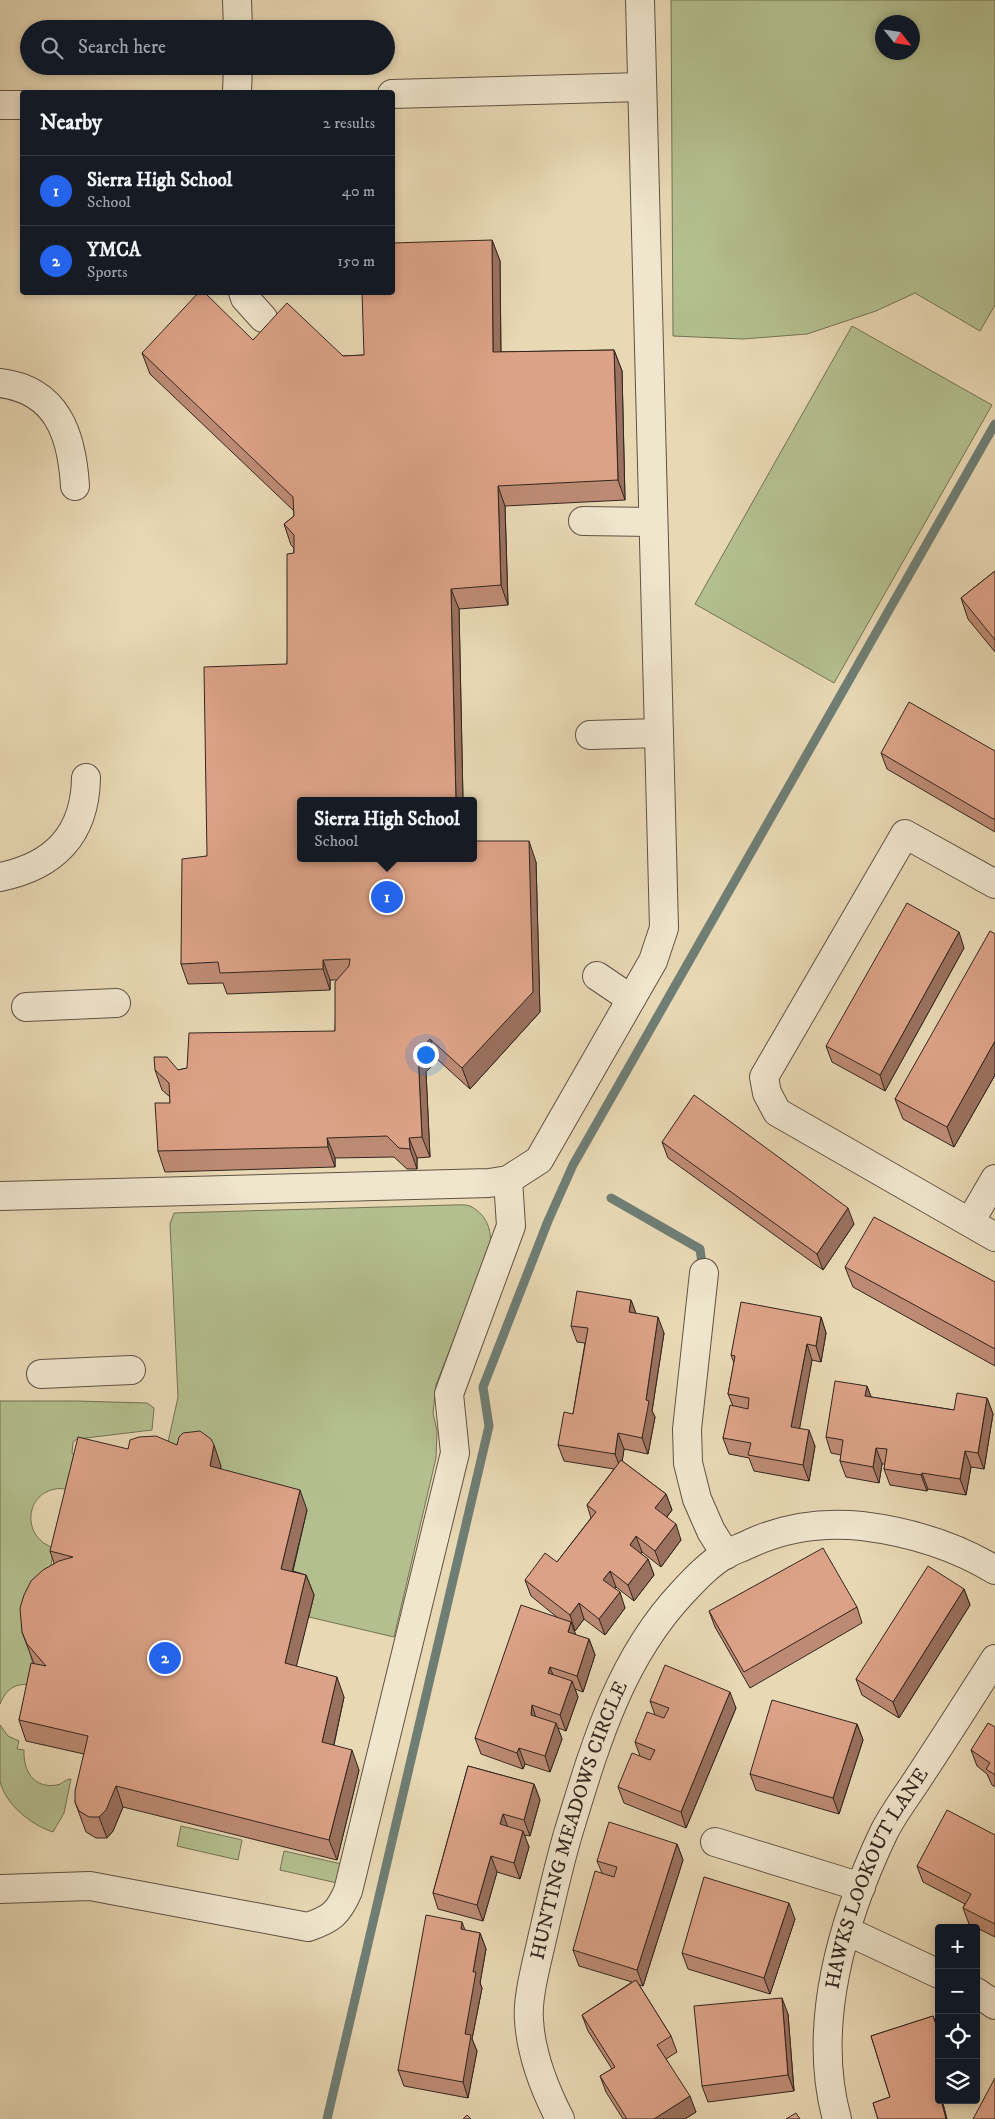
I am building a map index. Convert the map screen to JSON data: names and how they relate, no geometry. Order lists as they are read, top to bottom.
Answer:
{
  "streets": {
    "street": ["HUNTING MEADOWS CIRCLE", "HAWKS LOOKOUT LANE"]
  },
  "north": "bottom right",
  "page": {
    "search": "Search here",
    "heading": ["Nearby", "2 results"],
    "list": [
      {
        "mark": "1",
        "name": "Sierra High School",
        "note": "School",
        "value": "40 m"
      },
      {
        "mark": "2",
        "name": "YMCA",
        "note": "Sports",
        "value": "150 m"
      }
    ],
    "popup": ["Sierra High School", "School"],
    "pins": ["1", "2"],
    "map_buttons": ["+", "−"]
  }
}
